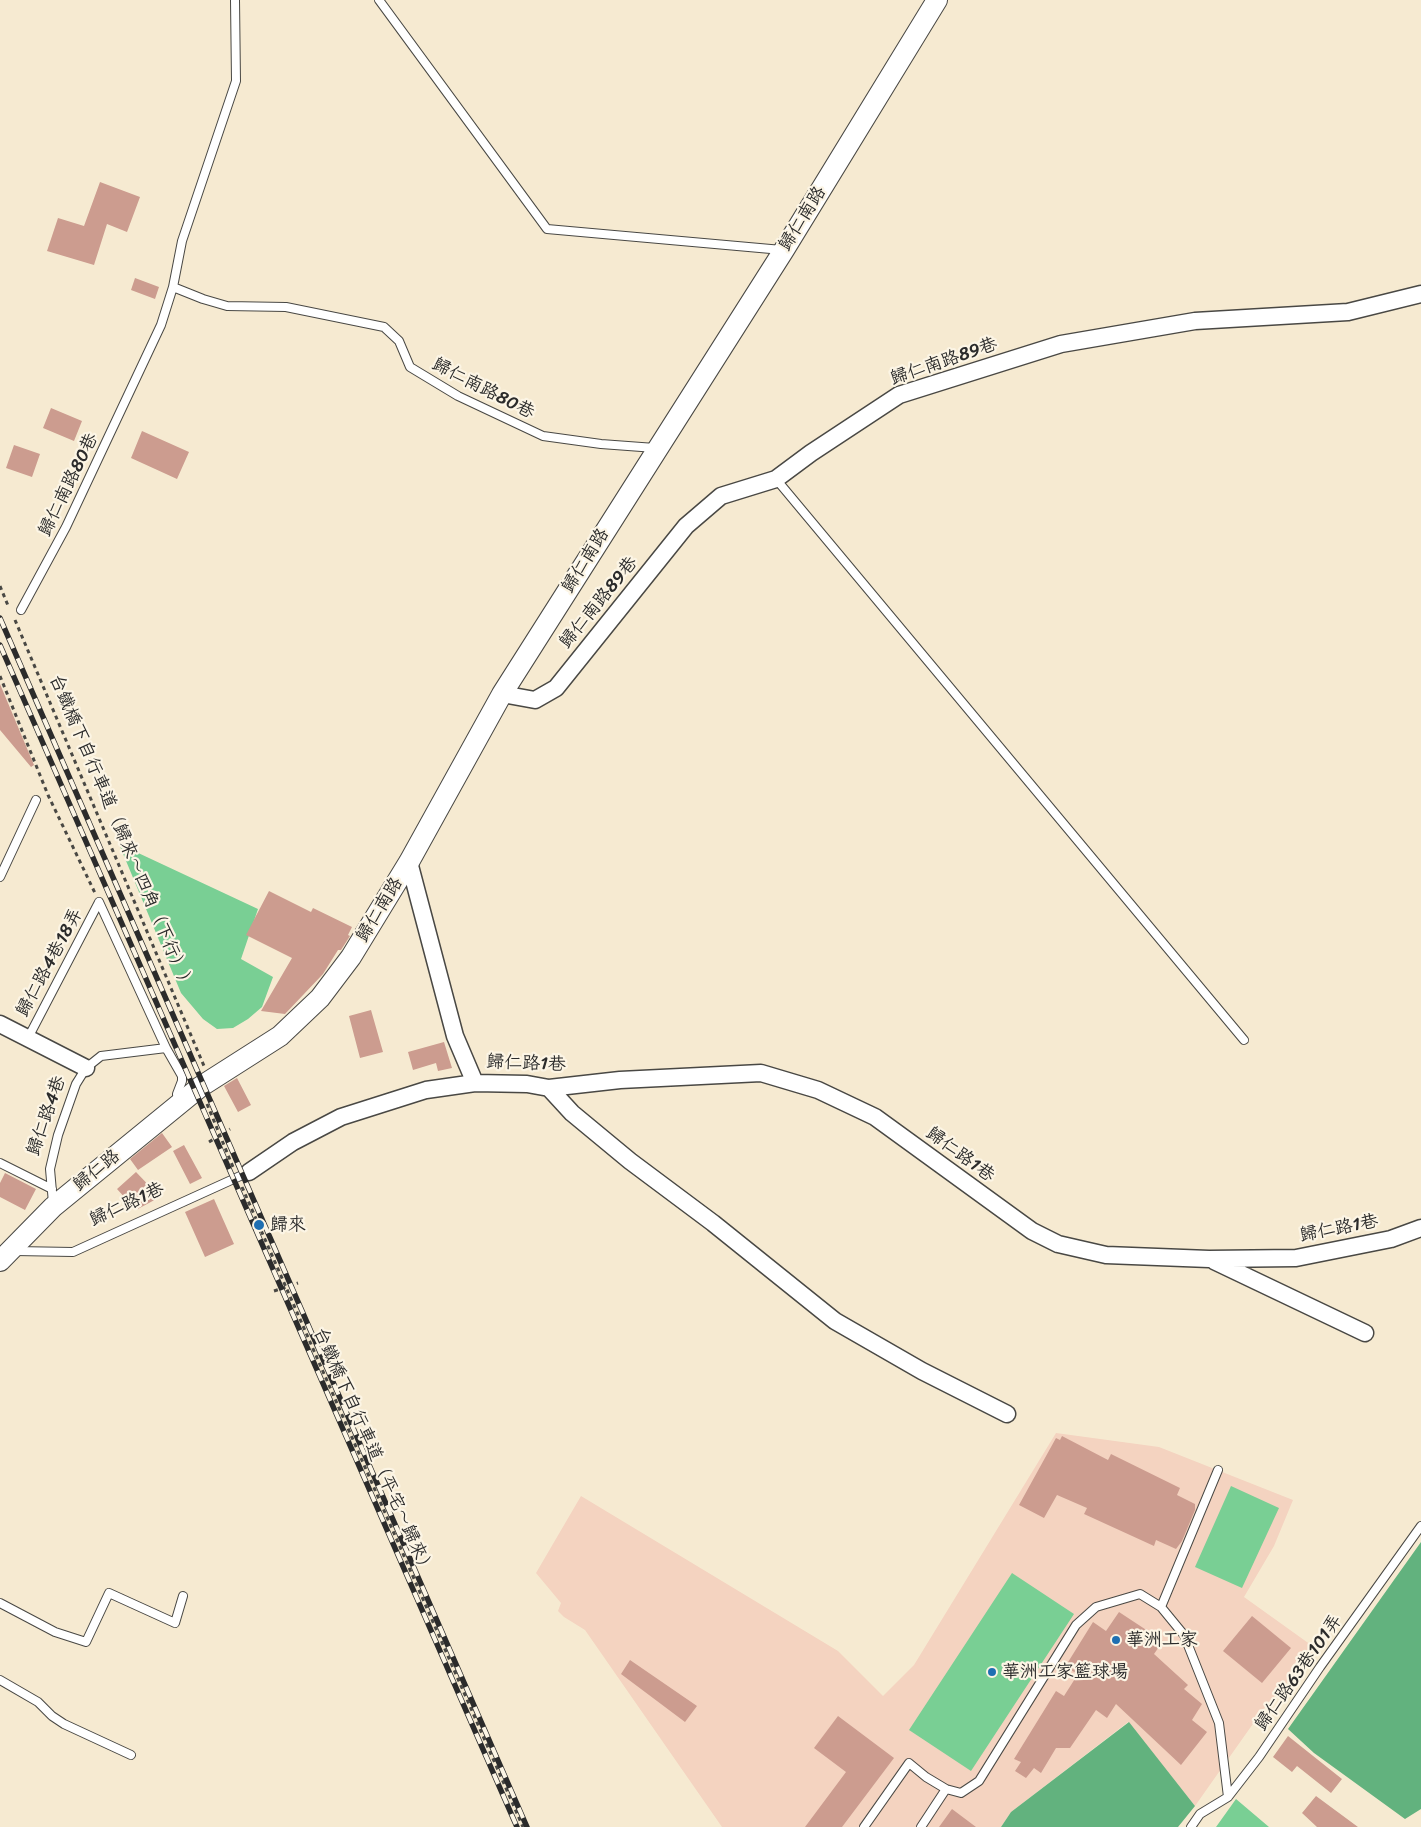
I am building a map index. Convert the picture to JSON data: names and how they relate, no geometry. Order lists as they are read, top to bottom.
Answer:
{
  "streets": {
    "street": [
      "歸仁南路",
      "歸仁南路89巷",
      "歸仁路1巷",
      "歸仁路4巷",
      "歸仁路"
    ],
    "lane": ["歸仁南路80巷", "歸仁路4巷18弄", "歸仁路63巷101弄"],
    "path": ["台鐵橋下自行車道（歸來～四角（下行））", "台鐵橋下自行車道（平宅～歸來）"]
  },
  "crossings": [
    ["歸仁南路", "歸仁南路89巷"],
    ["歸仁南路", "歸仁南路80巷"],
    ["歸仁南路", "台鐵橋下自行車道（歸來～四角（下行））"],
    ["歸仁南路", "歸仁路1巷"],
    ["歸仁南路", "歸仁路"],
    ["歸仁南路", "台鐵橋下自行車道（平宅～歸來）"],
    ["台鐵橋下自行車道（歸來～四角（下行））", "歸仁路"],
    ["台鐵橋下自行車道（歸來～四角（下行））", "台鐵橋下自行車道（平宅～歸來）"],
    ["歸仁路4巷18弄", "歸仁路4巷"],
    ["歸仁路1巷", "歸仁路"],
    ["歸仁路1巷", "台鐵橋下自行車道（平宅～歸來）"],
    ["歸仁路4巷", "歸仁路"],
    ["歸仁路", "台鐵橋下自行車道（平宅～歸來）"]
  ],
  "places": ["歸來", "華洲工家", "華洲工家籃球場"]
}
